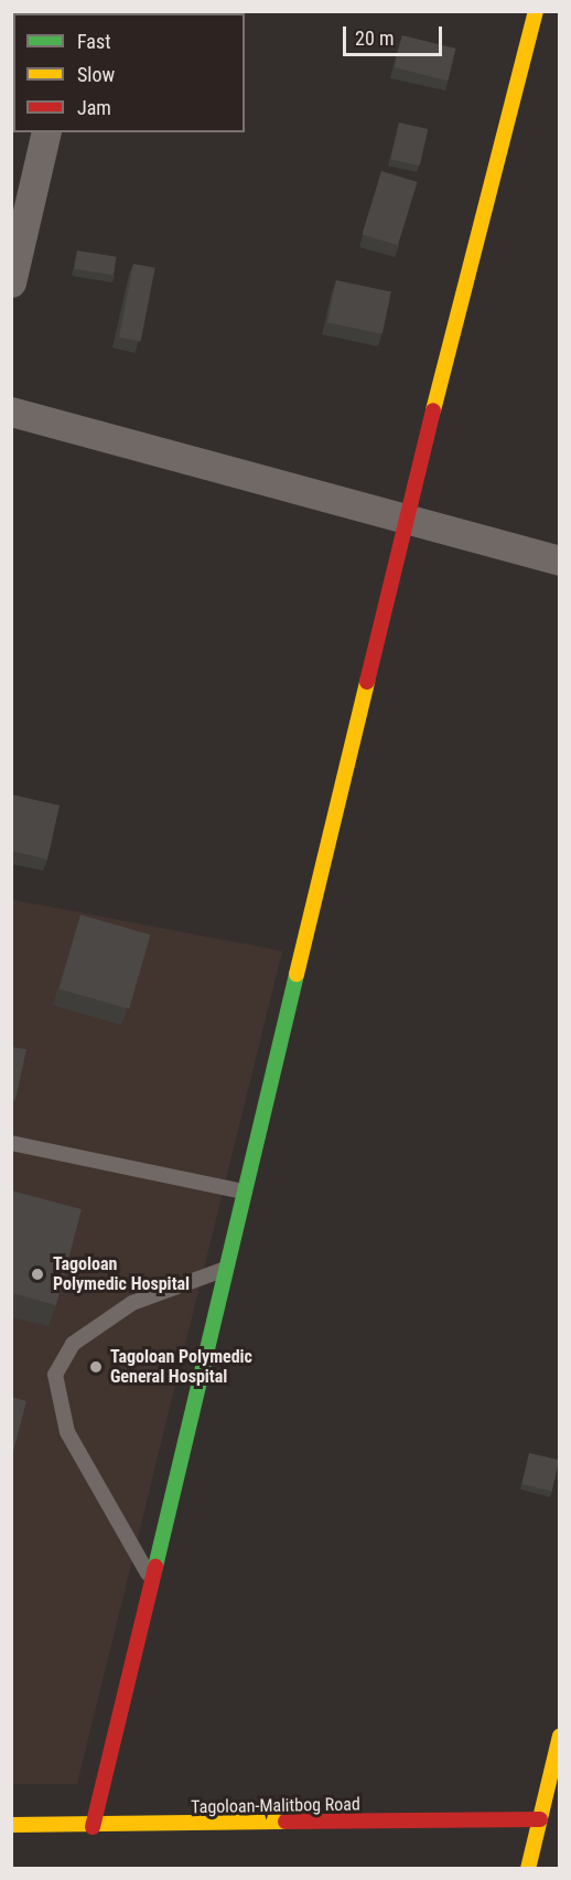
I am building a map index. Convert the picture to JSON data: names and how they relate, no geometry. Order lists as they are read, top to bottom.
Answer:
{
  "streets": {
    "main road": ["Tagoloan-Malitbog Road"]
  },
  "places": ["Tagoloan Polymedic Hospital", "Tagoloan Polymedic General Hospital"],
  "legend": ["Fast", "Slow", "Jam"],
  "scale_bar": "20 m"
}
